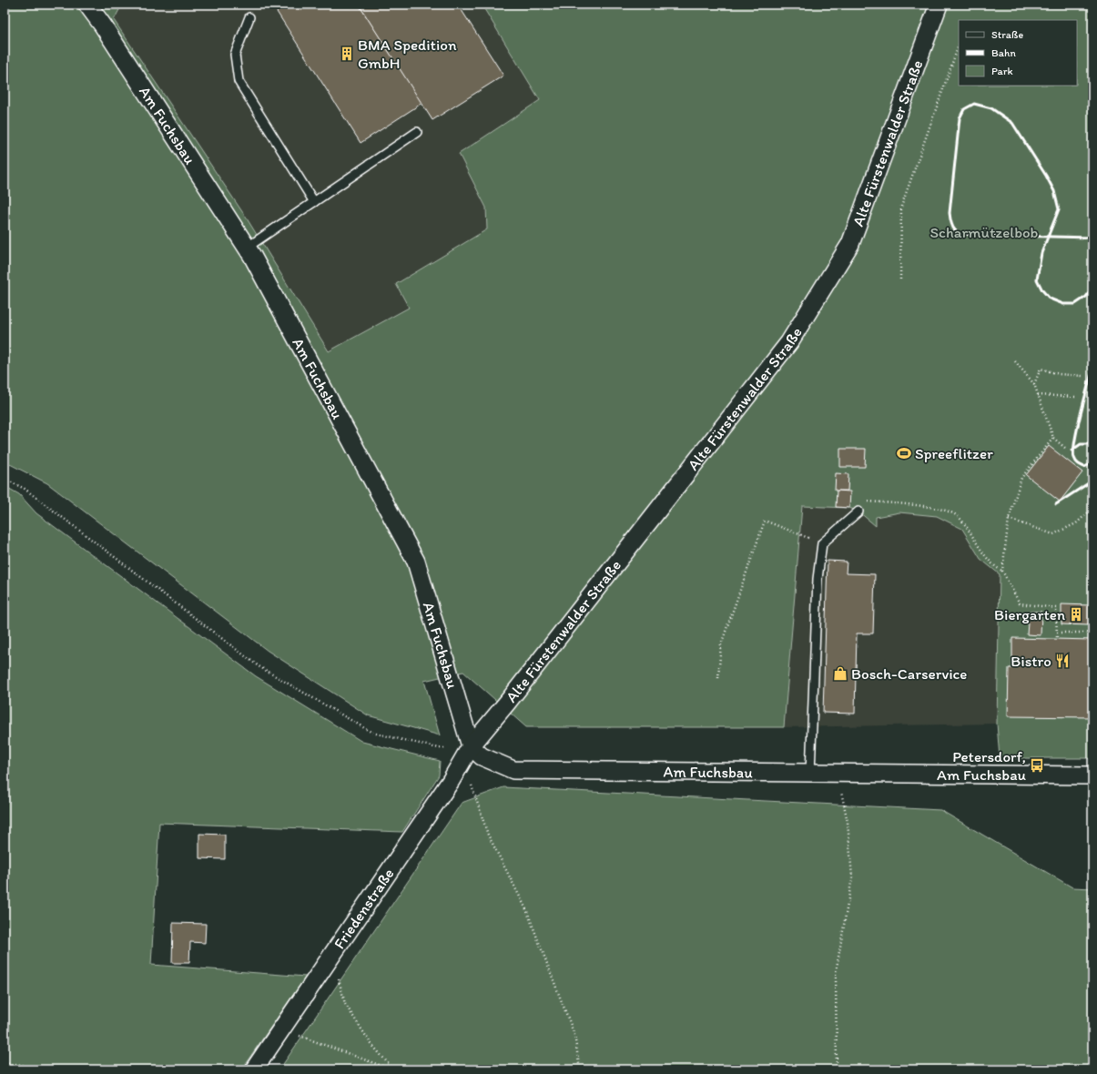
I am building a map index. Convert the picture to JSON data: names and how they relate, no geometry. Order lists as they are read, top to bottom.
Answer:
{
  "streets": {
    "street": ["Am Fuchsbau", "Alte Fürstenwalder Straße", "Friedenstraße"]
  },
  "crossings": [
    ["Am Fuchsbau", "Alte Fürstenwalder Straße"],
    ["Am Fuchsbau", "Friedenstraße"],
    ["Alte Fürstenwalder Straße", "Friedenstraße"]
  ],
  "parks": ["Scharmützelbob"],
  "places": {
    "building": ["BMA Spedition GmbH", "Biergarten"],
    "sports": ["Spreeflitzer"],
    "restaurant": ["Bistro"],
    "shop": ["Bosch-Carservice"],
    "bus stop": ["Petersdorf, Am Fuchsbau"]
  },
  "legend": ["Straße", "Bahn", "Park"]
}
